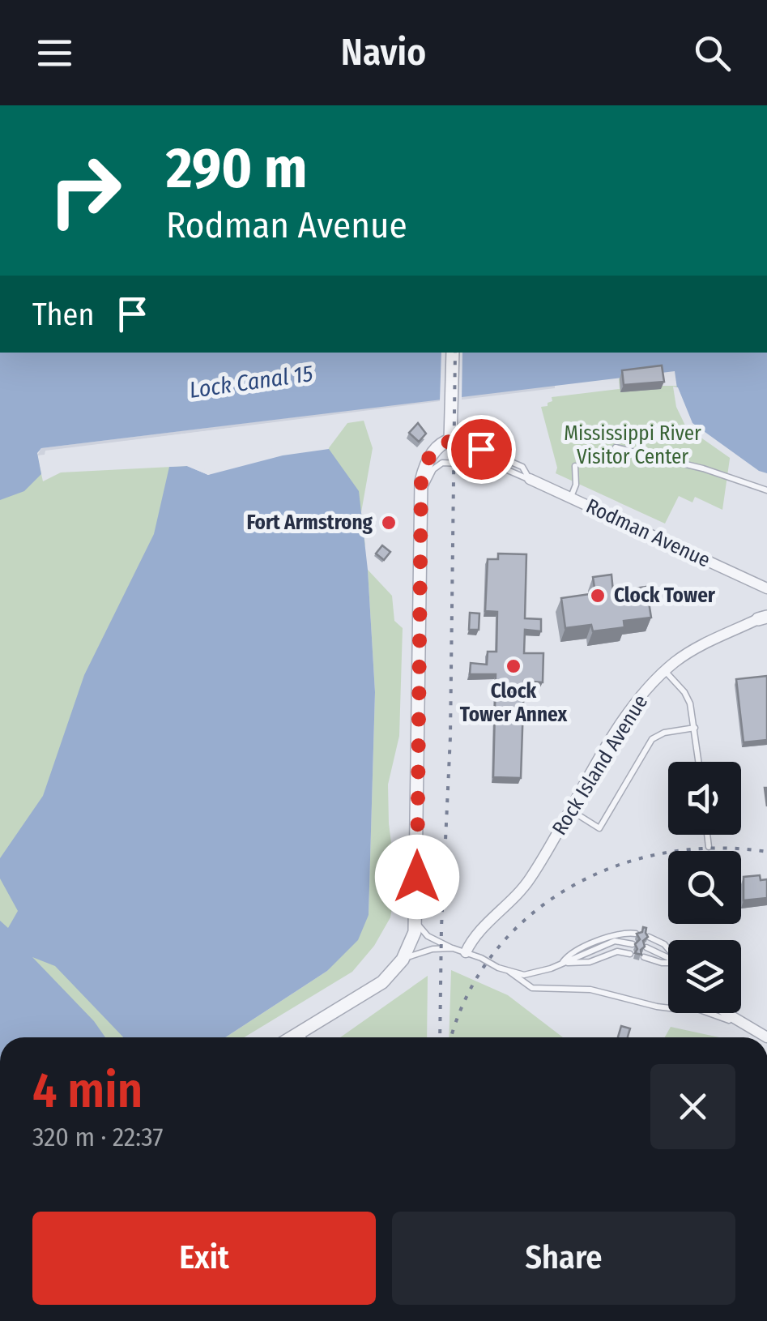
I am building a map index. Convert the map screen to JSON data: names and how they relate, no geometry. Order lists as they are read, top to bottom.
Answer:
{
  "streets": {
    "street": ["Rodman Avenue", "Rock Island Avenue"]
  },
  "water": ["Lock Canal 15"],
  "parks": ["Mississippi River Visitor Center"],
  "places": ["Fort Armstrong", "Clock Tower", "Clock Tower Annex"],
  "page": {
    "header": "Navio",
    "turn": ["290 m", "Rodman Avenue"],
    "then": "Then",
    "heading": ["4 min", "320 m · 22:37"],
    "buttons": ["Exit", "Share"]
  }
}
